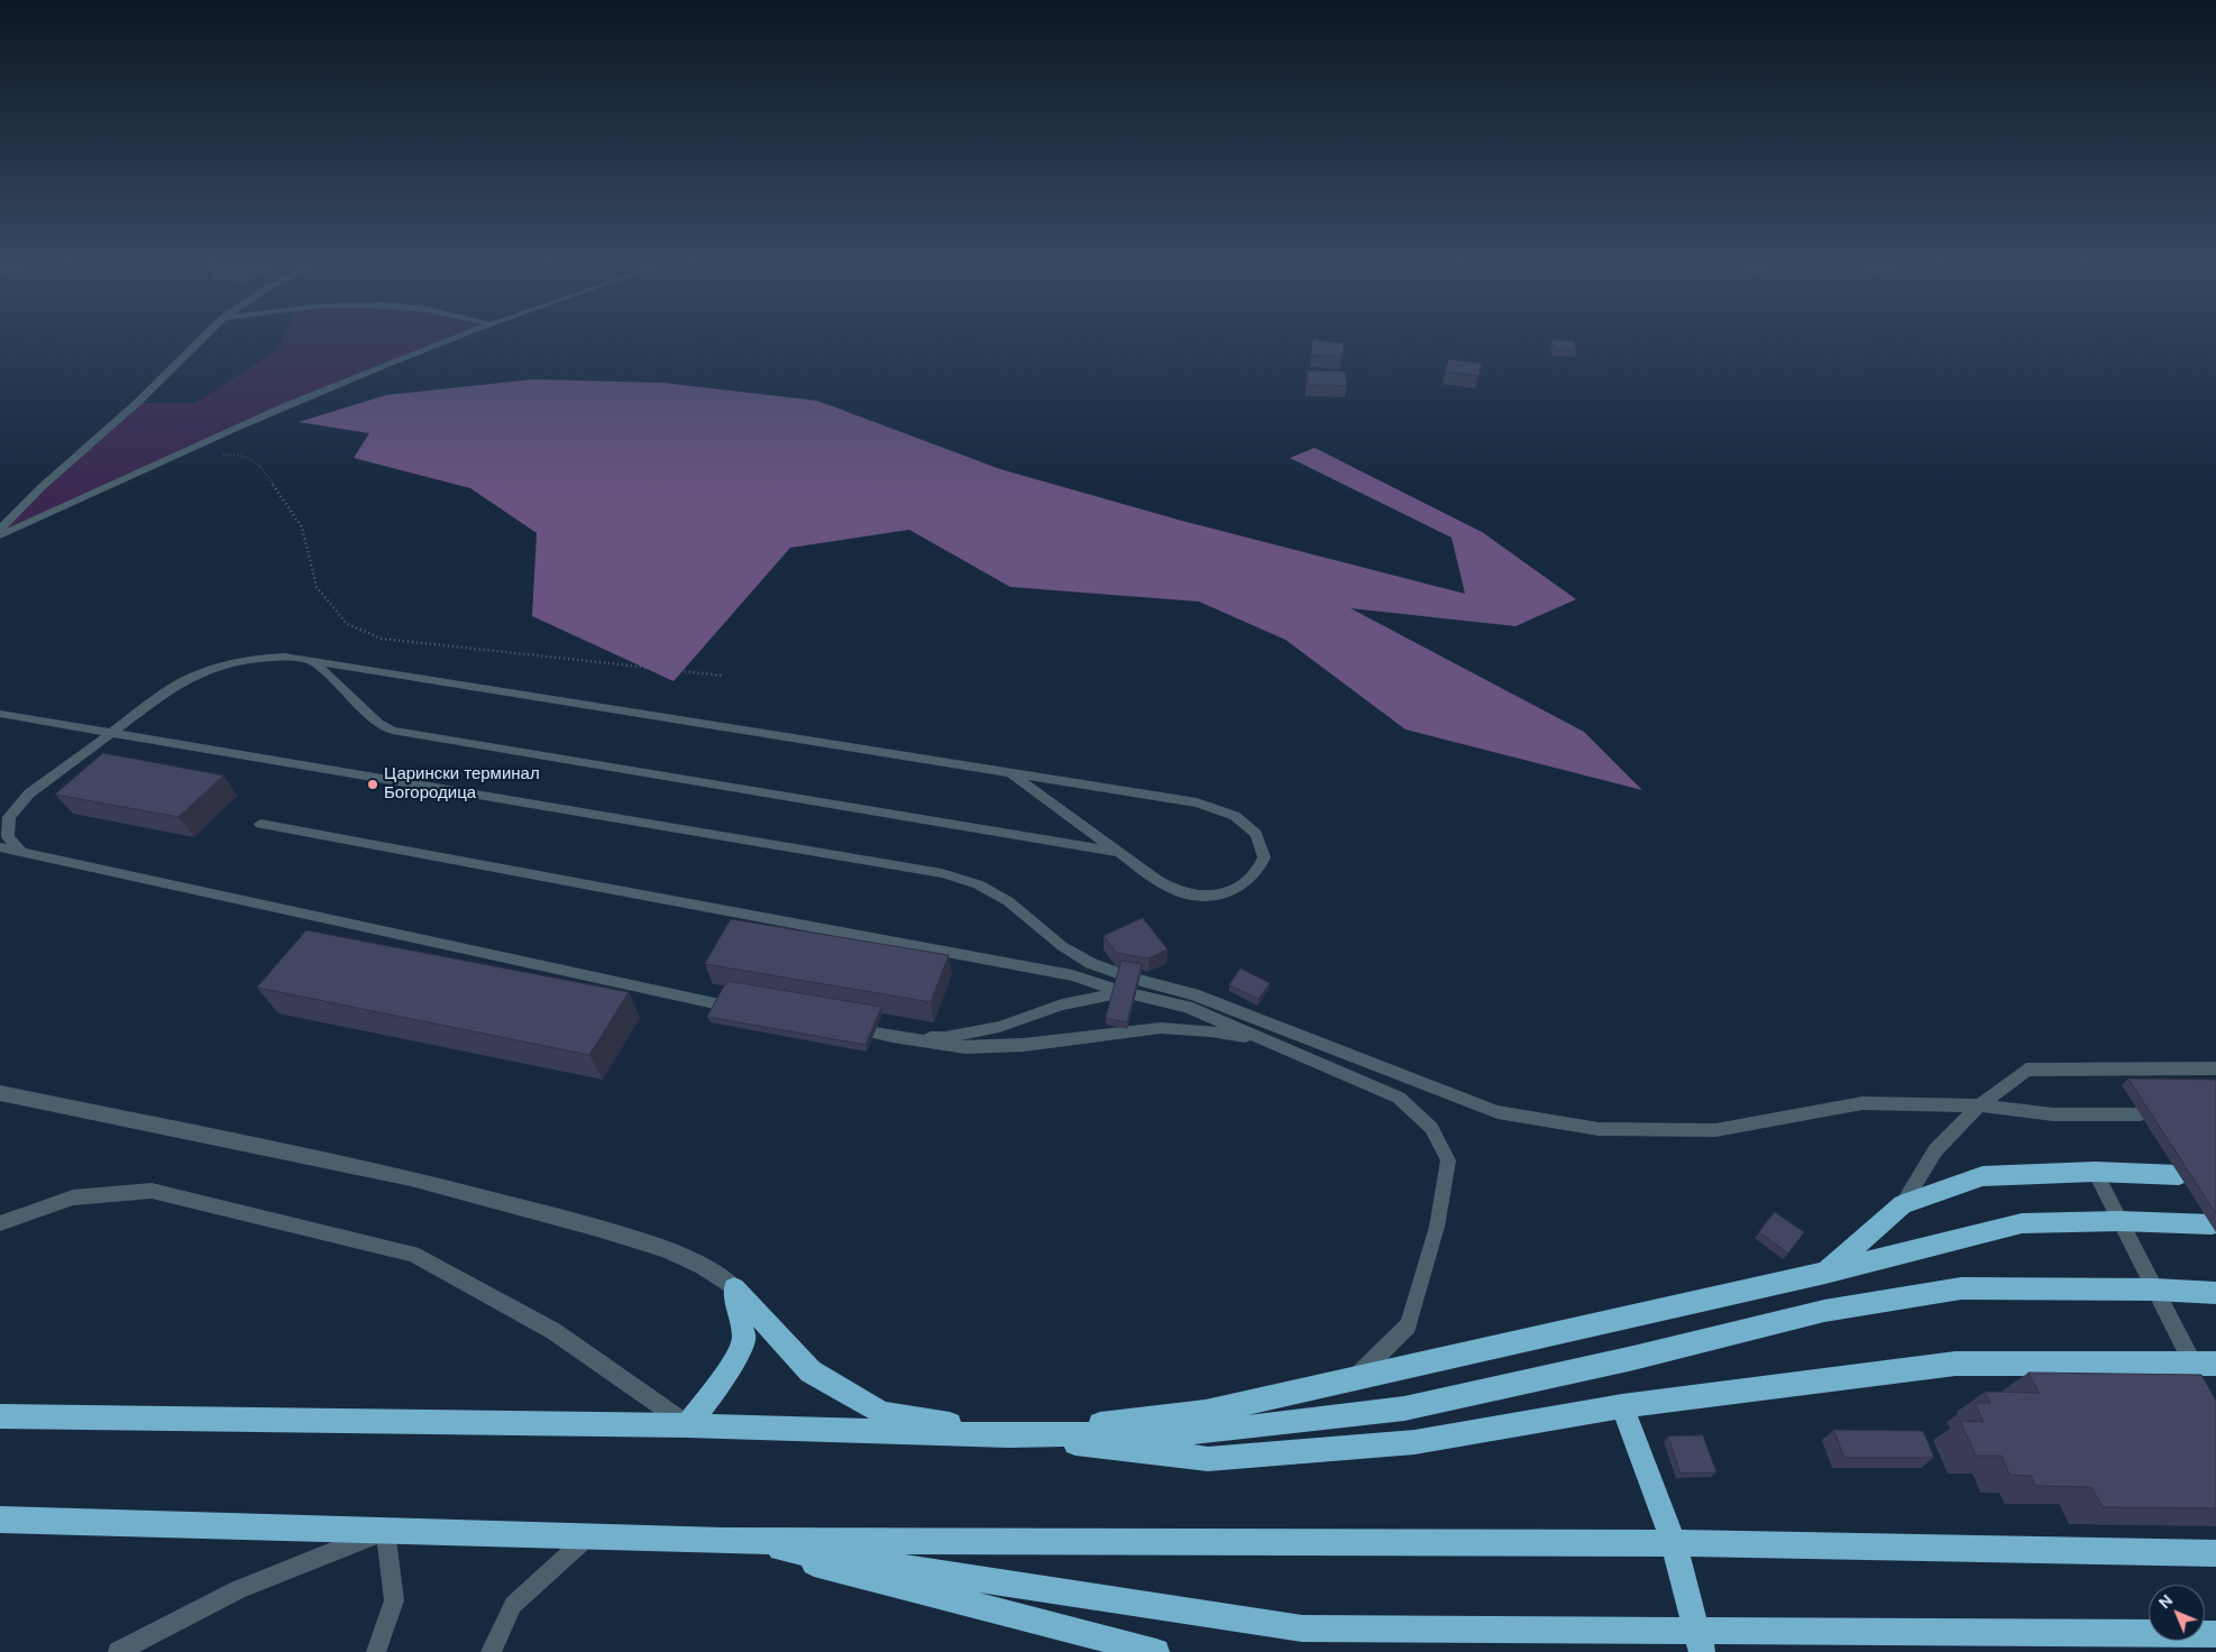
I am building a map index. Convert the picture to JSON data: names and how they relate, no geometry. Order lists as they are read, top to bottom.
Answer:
{
  "places": ["Царински терминал Богородица"],
  "north": "top left"
}
